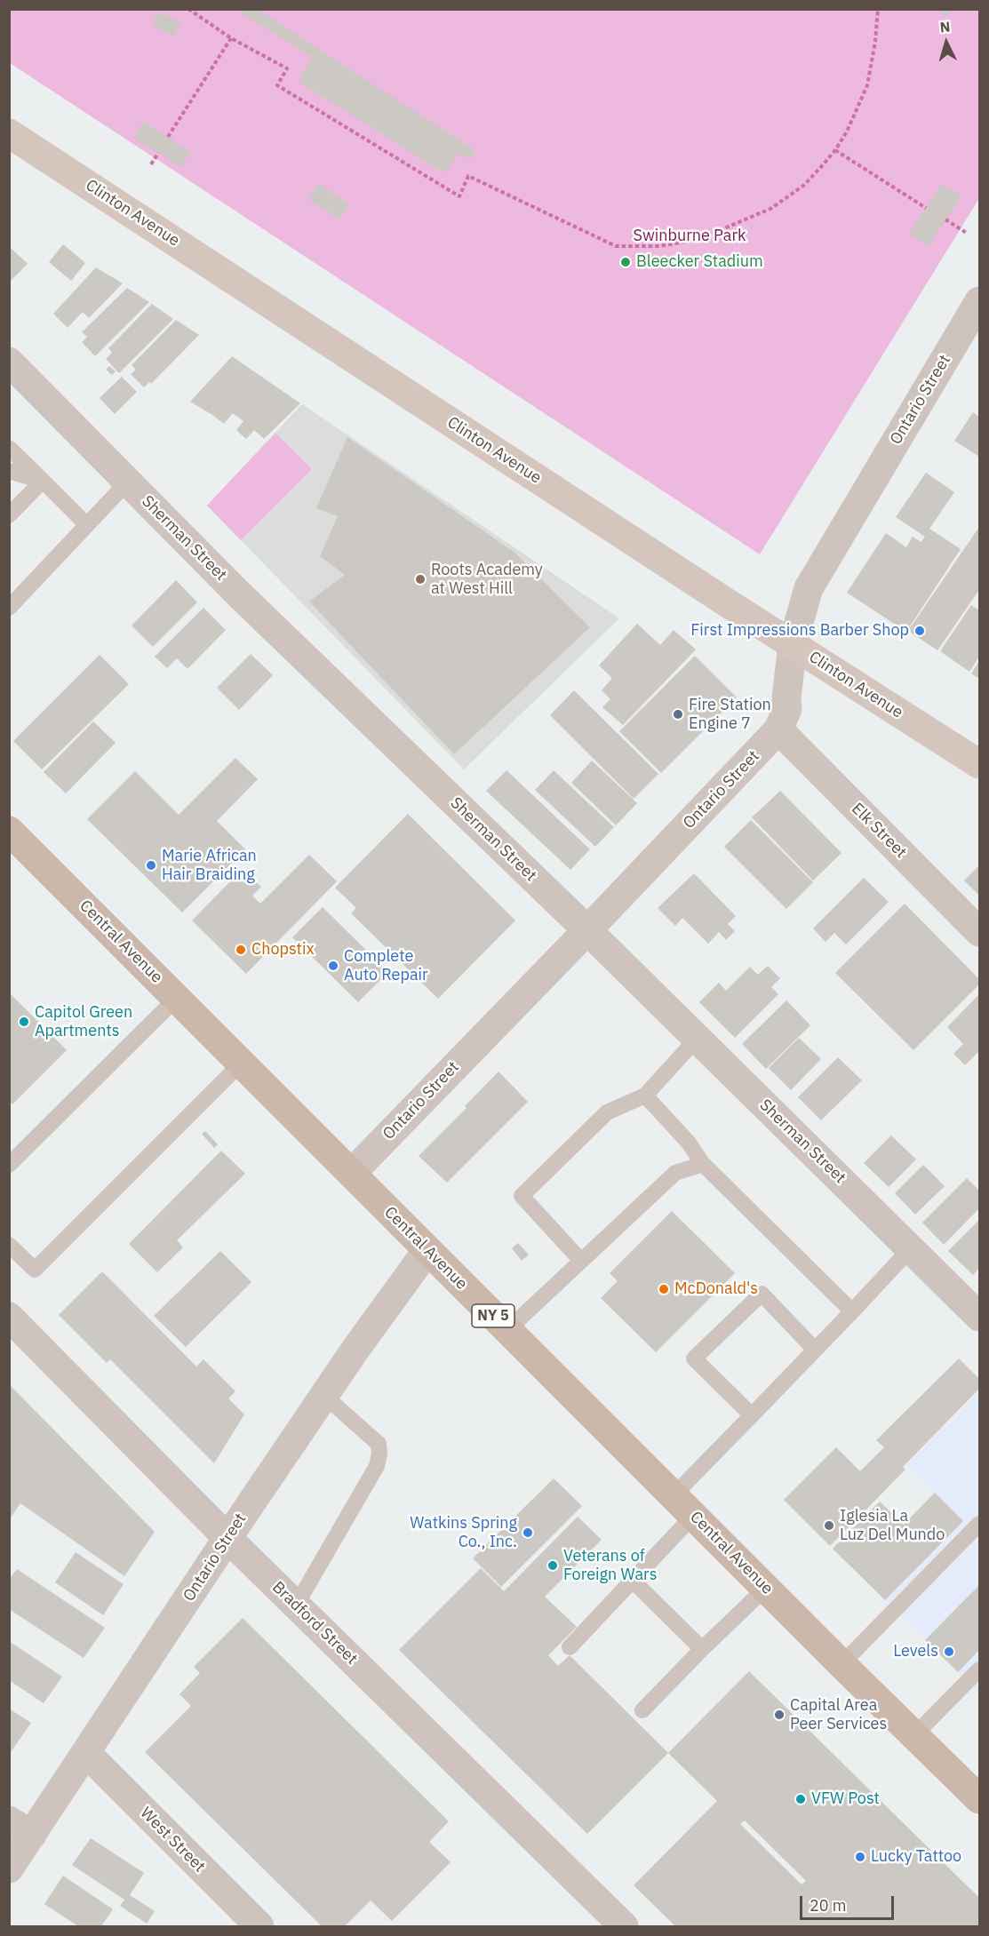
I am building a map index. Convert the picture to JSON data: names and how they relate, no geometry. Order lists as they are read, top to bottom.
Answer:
{
  "streets": {
    "main road": ["Central Avenue", "NY 5"],
    "street": [
      "Clinton Avenue",
      "Ontario Street",
      "Sherman Street",
      "Elk Street",
      "Bradford Street",
      "West Street"
    ]
  },
  "crossings": [
    ["Clinton Avenue", "Ontario Street"],
    ["Ontario Street", "Sherman Street"],
    ["Ontario Street", "Elk Street"],
    ["Ontario Street", "Central Avenue"],
    ["Ontario Street", "Bradford Street"],
    ["Ontario Street", "West Street"]
  ],
  "parks": ["Swinburne Park"],
  "places": [
    "Bleecker Stadium",
    "Roots Academy at West Hill",
    "First Impressions Barber Shop",
    "Fire Station Engine 7",
    "Marie African Hair Braiding",
    "Chopstix",
    "Complete Auto Repair",
    "Capitol Green Apartments",
    "McDonald's",
    "Iglesia La Luz Del Mundo",
    "Watkins Spring Co., Inc.",
    "Veterans of Foreign Wars",
    "Levels",
    "Capital Area Peer Services",
    "VFW Post",
    "Lucky Tattoo"
  ],
  "scale_bar": "20 m",
  "north": "top"
}
